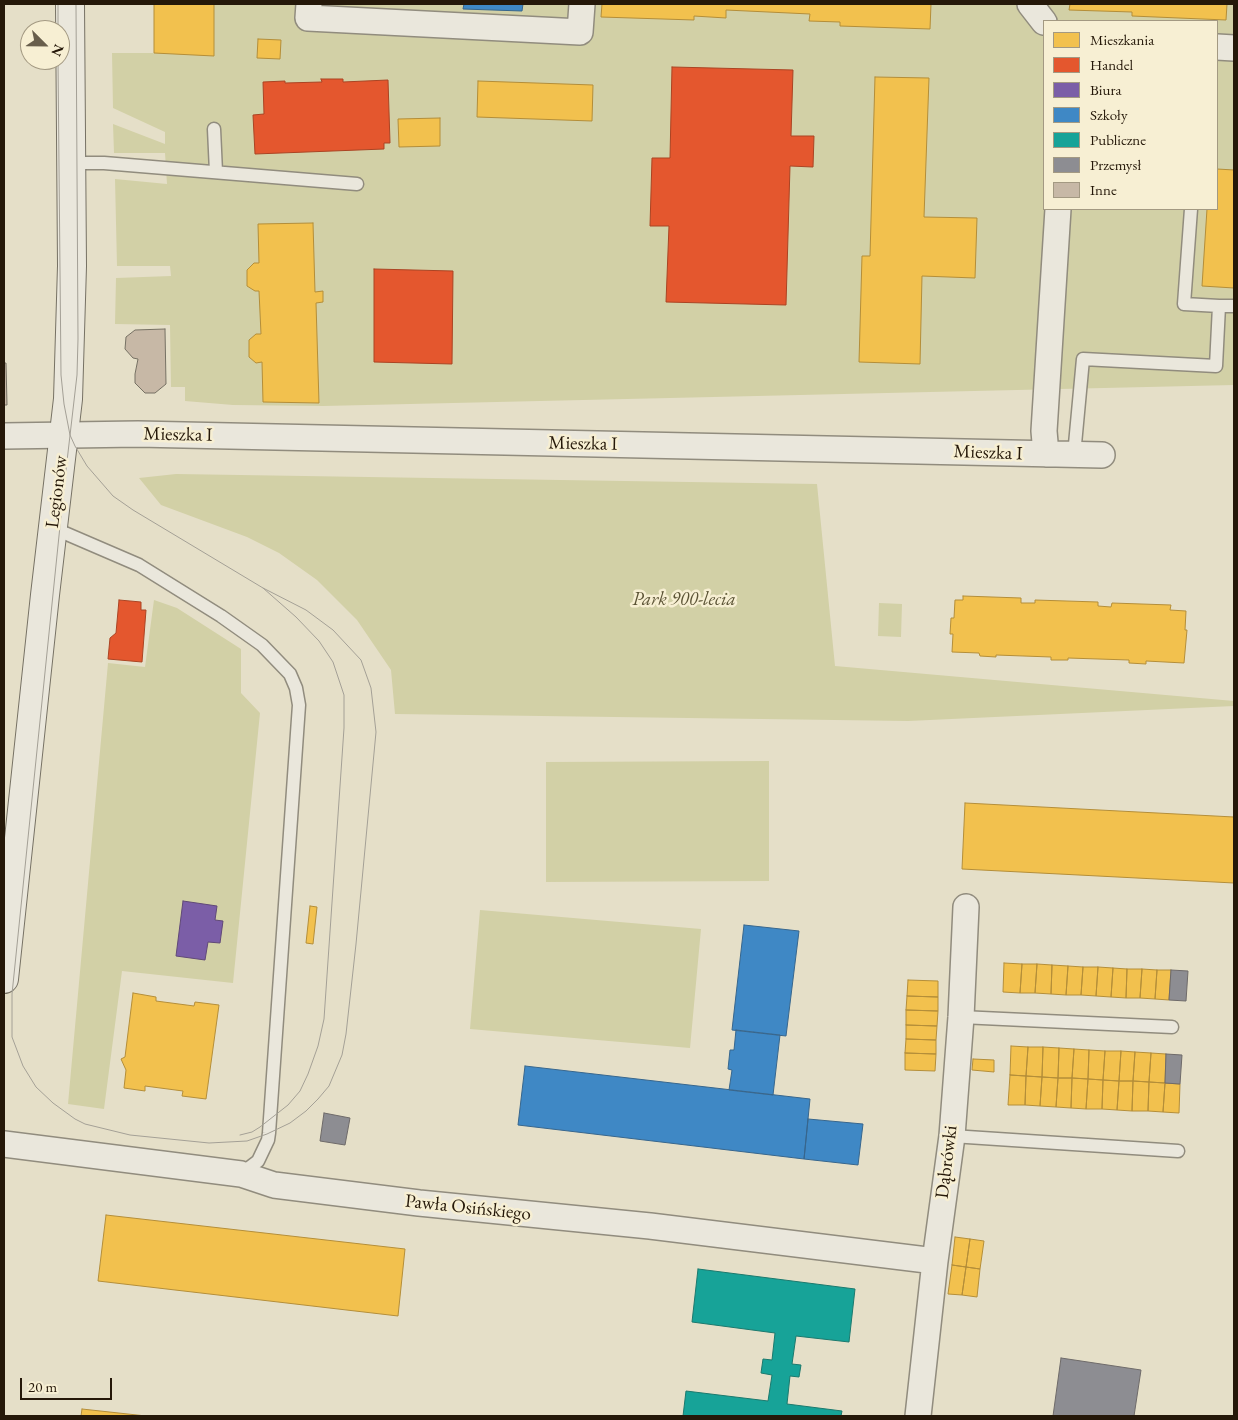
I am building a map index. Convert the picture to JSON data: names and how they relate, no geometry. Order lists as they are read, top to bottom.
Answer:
{
  "streets": {
    "street": [
      "Mieszka I",
      "Legionów",
      "Dąbrówki",
      "Pawła Osińskiego"
    ]
  },
  "crossings": [
    ["Mieszka I", "Legionów"],
    ["Dąbrówki", "Pawła Osińskiego"]
  ],
  "parks": ["Park 900-lecia"],
  "legend": [
    "Mieszkania",
    "Handel",
    "Biura",
    "Szkoły",
    "Publiczne",
    "Przemysł",
    "Inne"
  ],
  "scale_bar": "20 m",
  "north": "bottom right"
}
